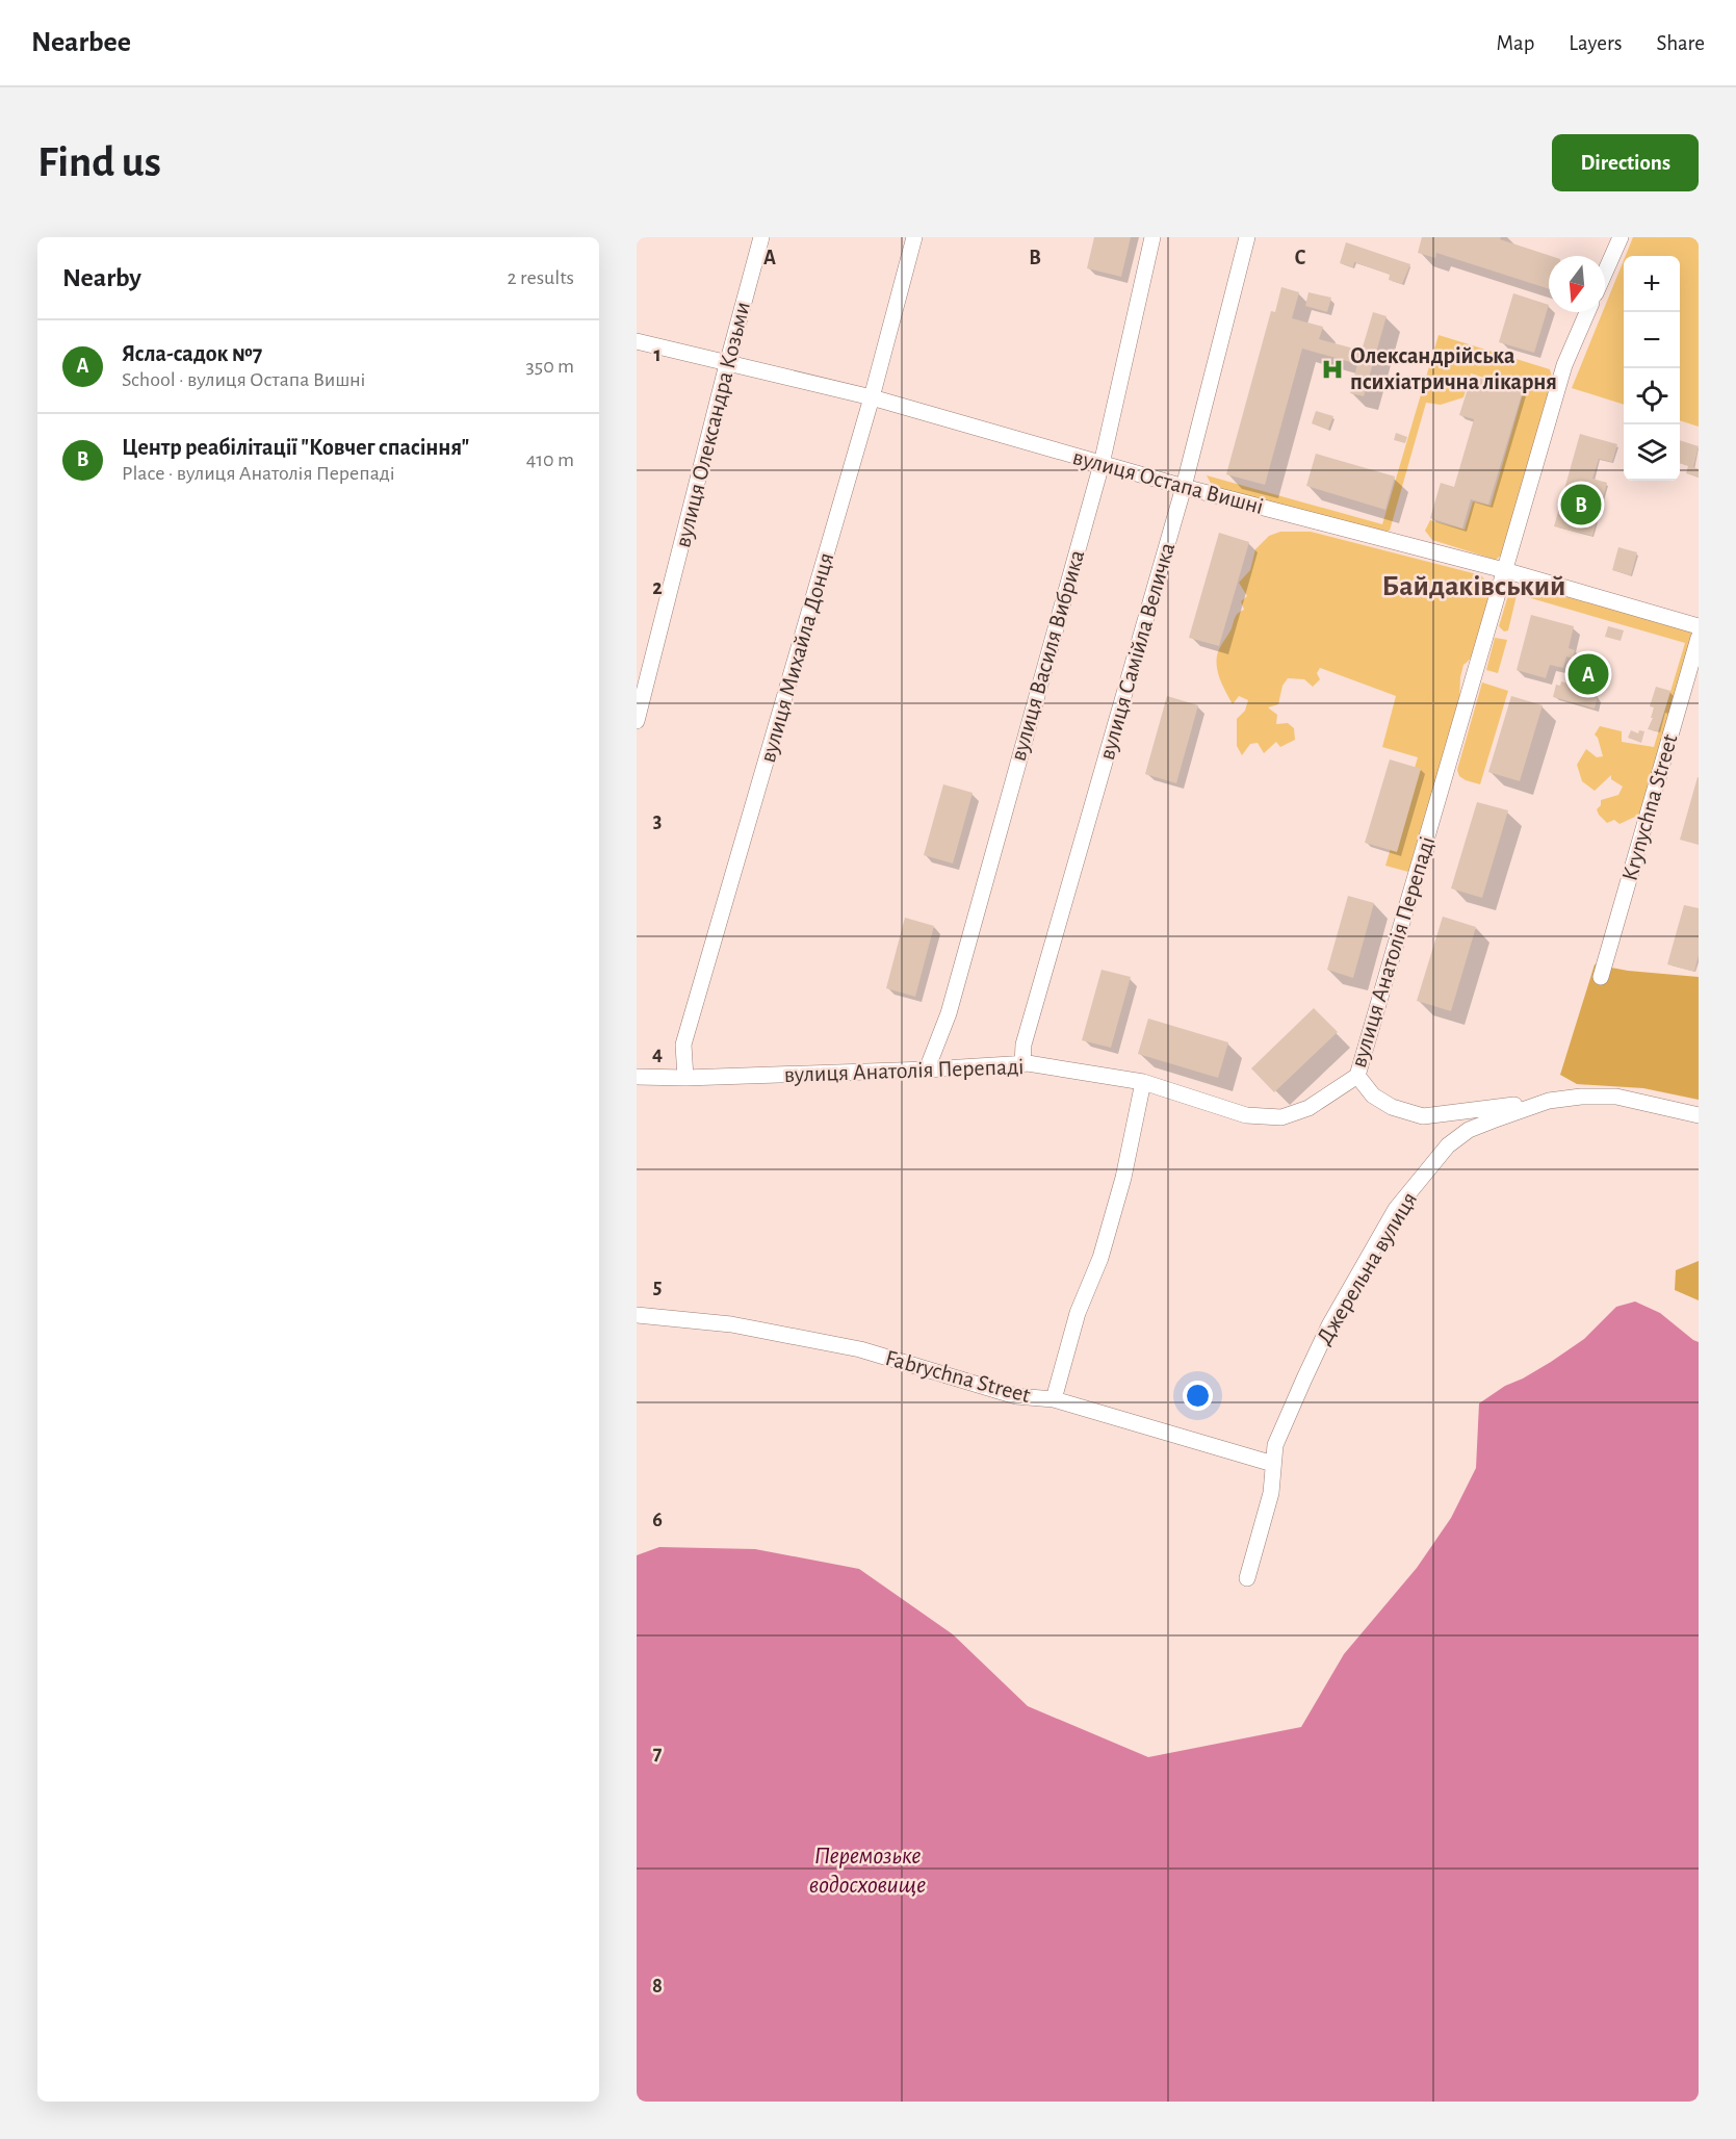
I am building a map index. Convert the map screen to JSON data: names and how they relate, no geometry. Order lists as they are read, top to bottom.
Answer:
{
  "streets": {
    "street": [
      "вулиця Олександра Козьми",
      "вулиця Остапа Вишні",
      "вулиця Самійла Величка",
      "вулиця Василя Вибрика",
      "вулиця Михайла Донця",
      "Krynychna Street",
      "вулиця Анатолія Перепаді",
      "Джерельна вулиця",
      "Fabrychna Street"
    ]
  },
  "crossings": [
    ["вулиця Олександра Козьми", "вулиця Остапа Вишні"],
    ["вулиця Остапа Вишні", "вулиця Самійла Величка"],
    ["вулиця Остапа Вишні", "вулиця Василя Вибрика"],
    ["вулиця Остапа Вишні", "вулиця Михайла Донця"],
    ["вулиця Остапа Вишні", "вулиця Анатолія Перепаді"],
    ["вулиця Самійла Величка", "вулиця Анатолія Перепаді"],
    ["вулиця Василя Вибрика", "вулиця Анатолія Перепаді"],
    ["вулиця Михайла Донця", "вулиця Анатолія Перепаді"],
    ["Джерельна вулиця", "Fabrychna Street"]
  ],
  "districts": ["Байдаківський"],
  "water": ["Перемозьке водосховище"],
  "places": {
    "hospital": ["Олександрійська психіатрична лікарня"]
  },
  "north": "bottom",
  "page": {
    "header": "Nearbee",
    "nav": ["Map", "Layers", "Share"],
    "buttons": "Directions",
    "title": "Find us",
    "heading": ["Nearby", "2 results"],
    "map_buttons": ["+", "−"],
    "list": [
      {
        "mark": "A",
        "name": "Ясла-садок №7",
        "note": "School · вулиця Остапа Вишні",
        "value": "350 m"
      },
      {
        "mark": "B",
        "name": "Центр реабілітації \"Ковчег спасіння\"",
        "note": "Place · вулиця Анатолія Перепаді",
        "value": "410 m"
      }
    ],
    "pins": ["B", "A"]
  },
  "grid": {
    "columns": ["A", "B", "C"],
    "rows": [
      "1",
      "2",
      "3",
      "4",
      "5",
      "6",
      "7",
      "8"
    ]
  }
}
